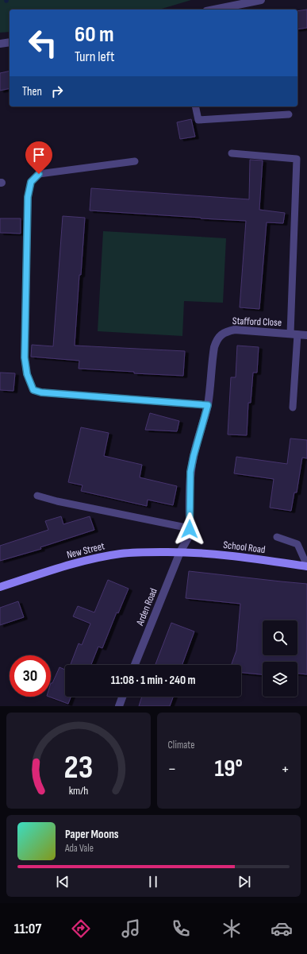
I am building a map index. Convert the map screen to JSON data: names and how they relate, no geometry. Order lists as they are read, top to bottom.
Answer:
{
  "streets": {
    "main road": ["School Road", "New Street"],
    "street": ["Stafford Close", "Arden Road"]
  },
  "crossings": [
    ["Stafford Close", "School Road"],
    ["Stafford Close", "New Street"],
    ["Stafford Close", "Arden Road"],
    ["School Road", "New Street"],
    ["School Road", "Arden Road"],
    ["New Street", "Arden Road"]
  ],
  "page": {
    "turn": ["60 m", "Turn left"],
    "then": "Then",
    "limit": "30",
    "trip": "11:08 · 1 min · 240 m",
    "tile": "Climate",
    "heat": ["−", "19°", "+"],
    "song": ["Paper Moons", "Ada Vale"],
    "tabs": "11:07",
    "gauge": ["23", "km/h"]
  }
}
